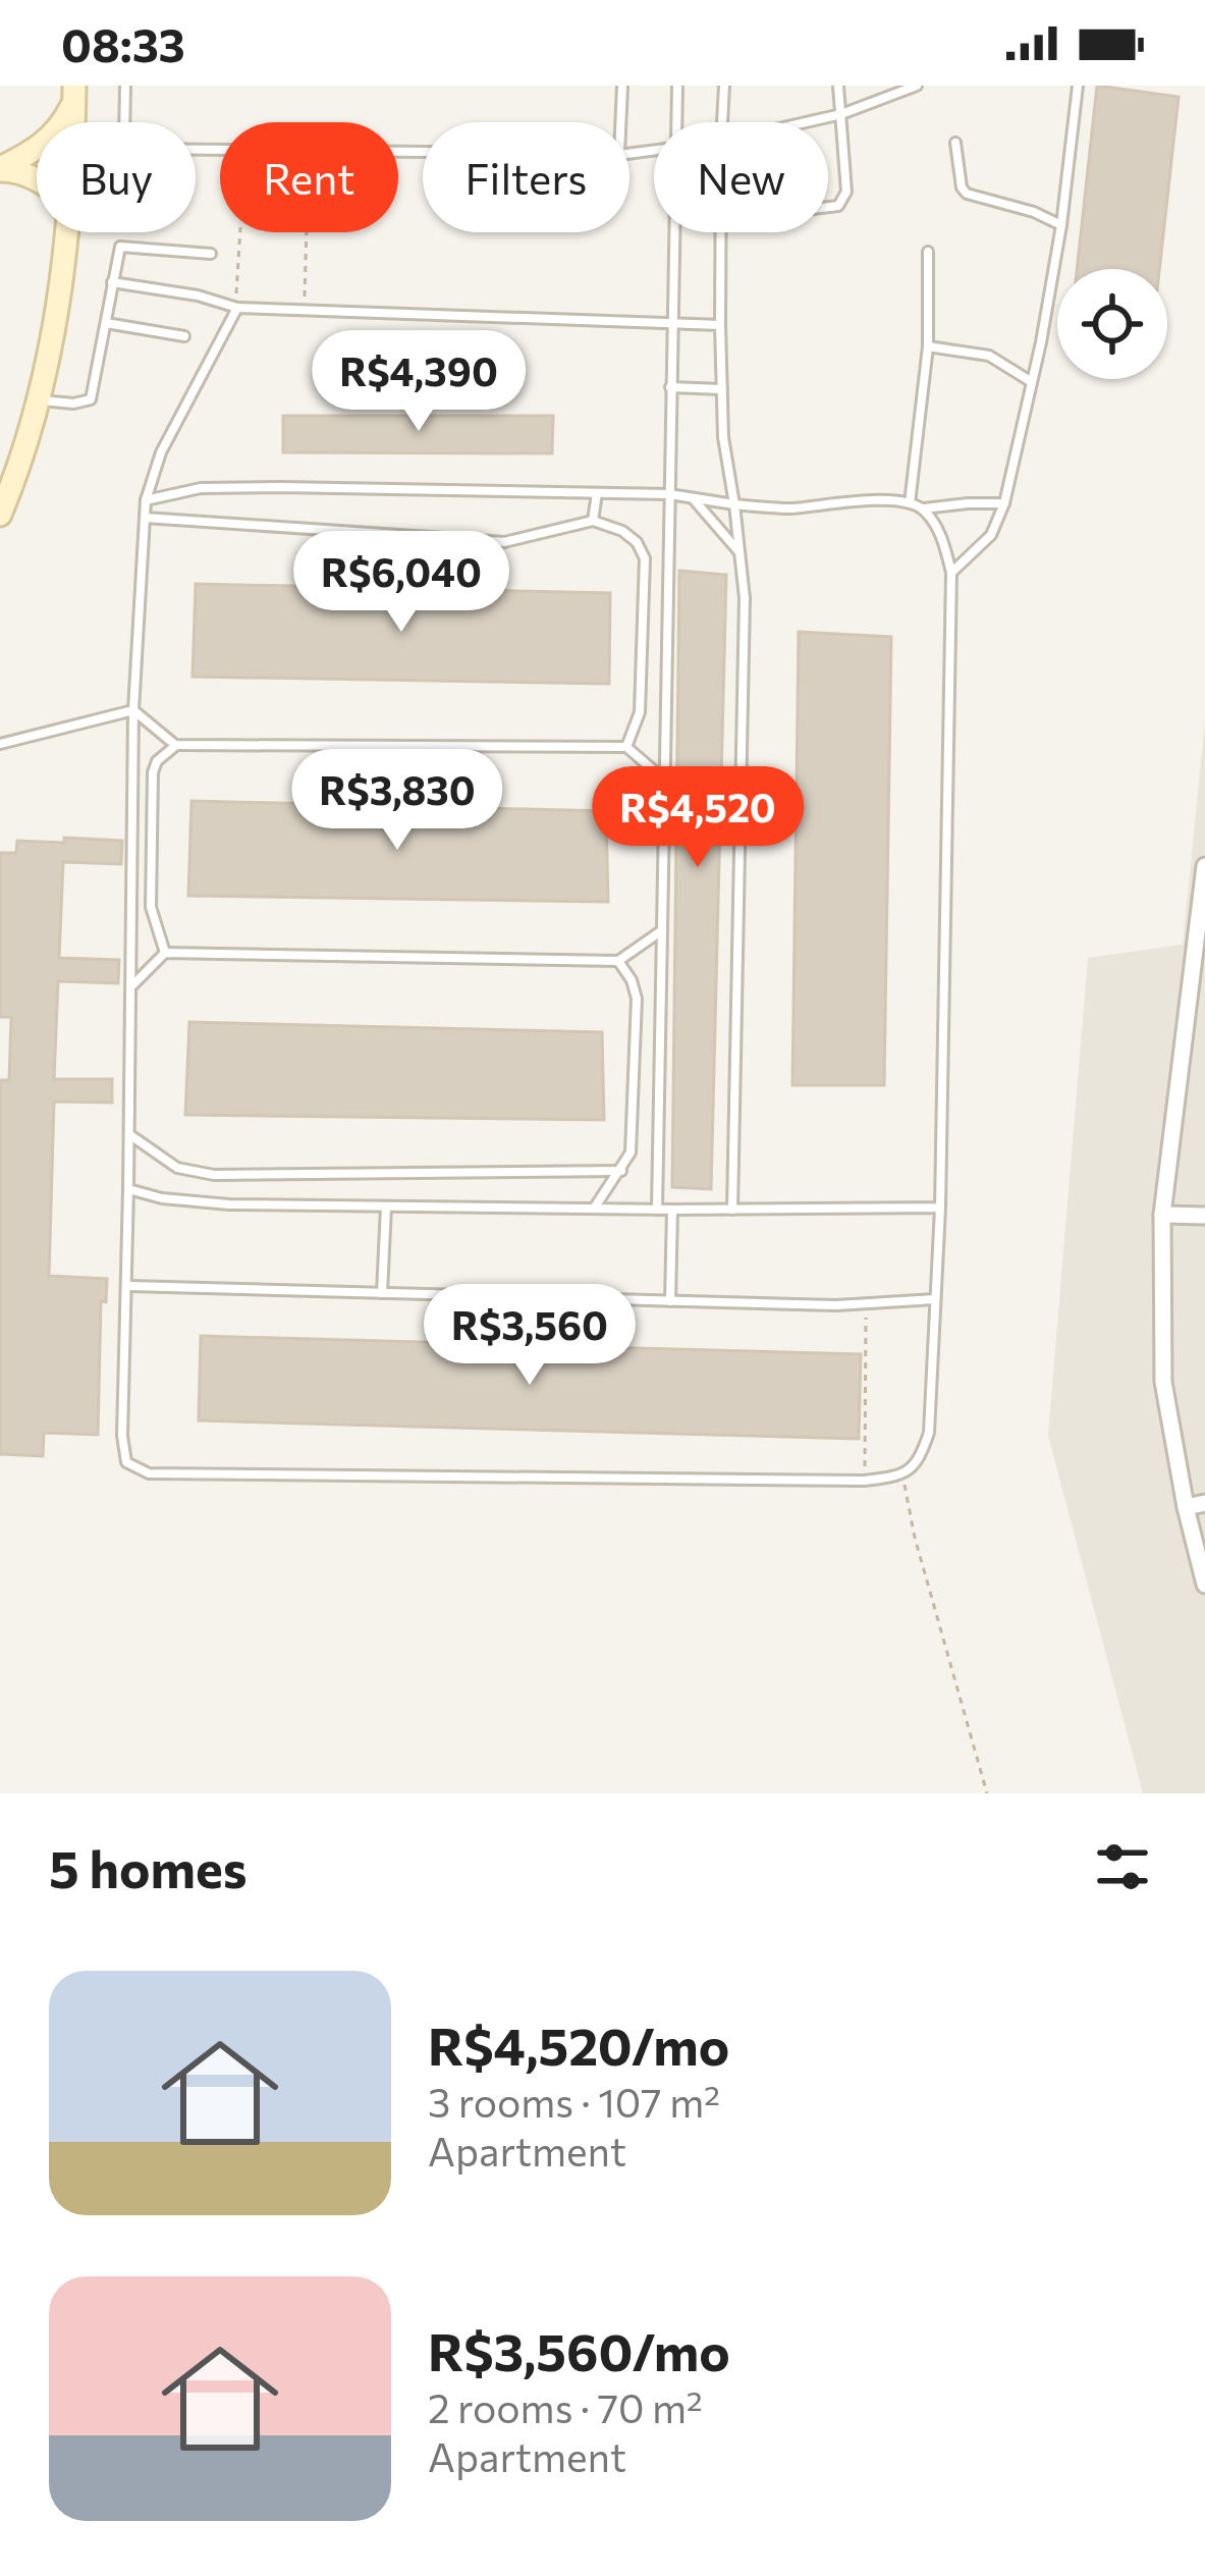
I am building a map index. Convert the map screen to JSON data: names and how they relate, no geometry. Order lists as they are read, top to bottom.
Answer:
{
  "page": {
    "status": "08:33",
    "chip": [
      "Buy",
      "Rent",
      "Filters",
      "New"
    ],
    "price": [
      "R$4,390",
      "R$6,040",
      "R$3,830",
      "R$4,520",
      "R$3,560"
    ],
    "heading": "5 homes",
    "list": [
      {
        "name": "R$4,520/mo",
        "note": "3 rooms · 107 m² · Apartment"
      },
      {
        "name": "R$3,560/mo",
        "note": "2 rooms · 70 m² · Apartment"
      }
    ]
  }
}
